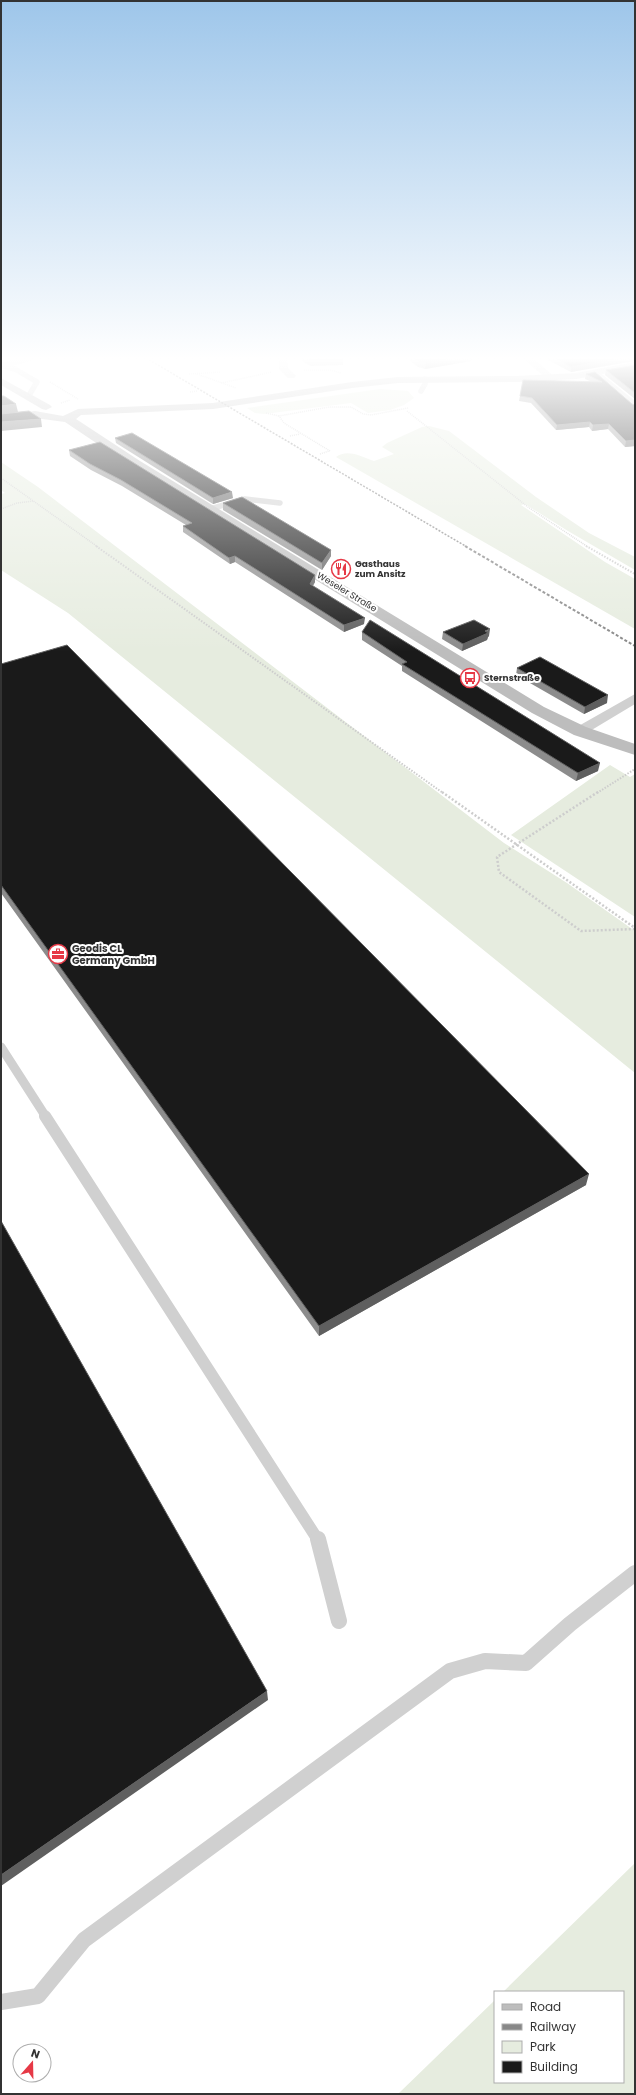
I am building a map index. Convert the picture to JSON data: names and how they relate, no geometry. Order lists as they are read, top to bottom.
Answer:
{
  "streets": {
    "main road": ["Weseler Straße"]
  },
  "places": {
    "restaurant": ["Gasthaus zum Ansitz"],
    "bus stop": ["Sternstraße"],
    "office": ["Geodis CL Germany GmbH"]
  },
  "legend": [
    "Road",
    "Railway",
    "Park",
    "Building"
  ],
  "north": "top"
}
